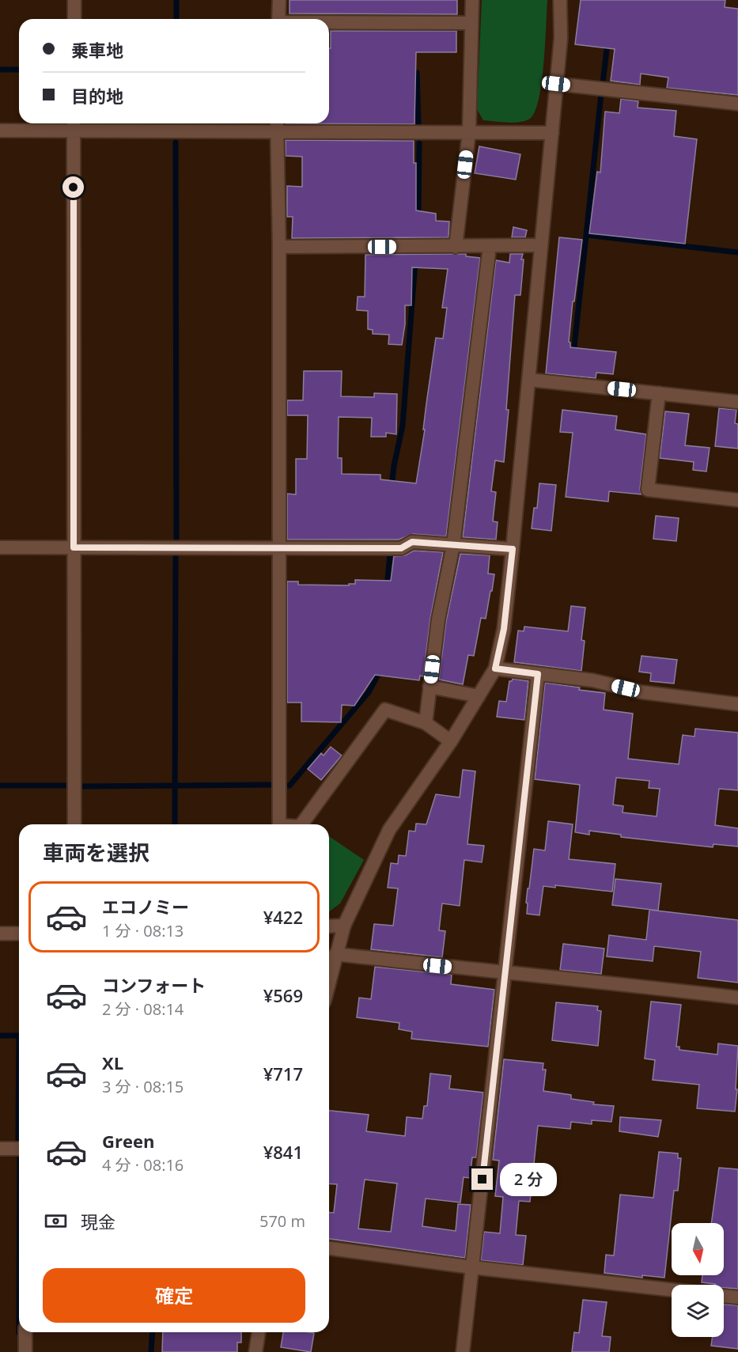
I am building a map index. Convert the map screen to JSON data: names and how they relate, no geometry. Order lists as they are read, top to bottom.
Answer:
{
  "north": "bottom",
  "page": {
    "banner": ["乗車地", "目的地"],
    "heading": "車両を選択",
    "list": [
      {
        "name": "エコノミー",
        "note": "1 分 · 08:13",
        "value": "¥422"
      },
      {
        "name": "コンフォート",
        "note": "2 分 · 08:14",
        "value": "¥569"
      },
      {
        "name": "XL",
        "note": "3 分 · 08:15",
        "value": "¥717"
      },
      {
        "name": "Green",
        "note": "4 分 · 08:16",
        "value": "¥841"
      }
    ],
    "bubble": "2 分",
    "pay": ["現金", "570 m"],
    "buttons": "確定"
  }
}
